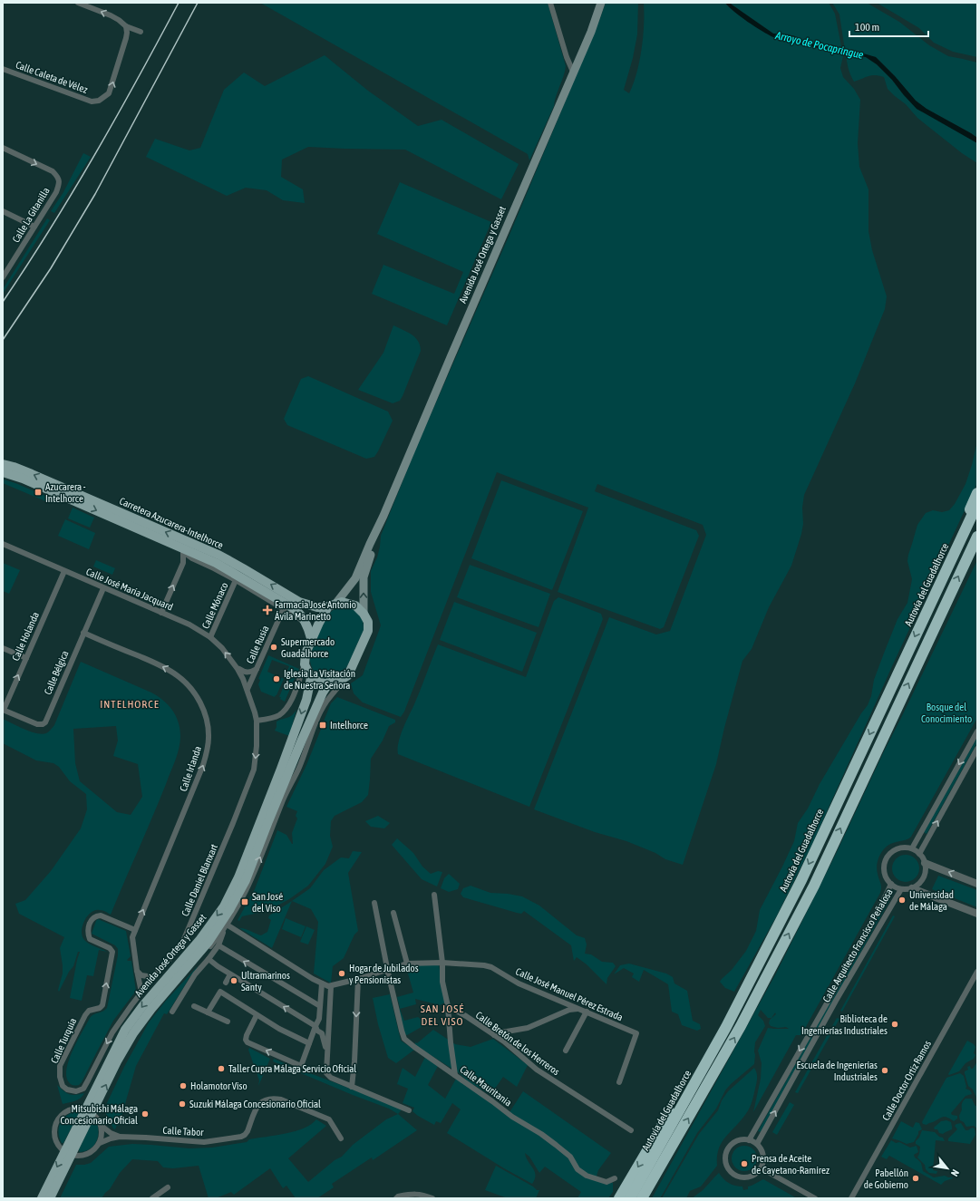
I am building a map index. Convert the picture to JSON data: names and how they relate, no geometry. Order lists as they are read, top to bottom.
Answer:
{
  "streets": {
    "highway": ["Autovía del Guadalhorce"],
    "main road": ["Avenida José Ortega y Gasset", "Carretera Azucarera-Intelhorce"],
    "street": [
      "Calle Caleta de Vélez",
      "Calle La Gitanilla",
      "Calle José María Jacquard",
      "Calle Mónaco",
      "Calle Holanda",
      "Calle Rusia",
      "Calle Bélgica",
      "Calle Irlanda",
      "Calle Daniel Blanxart",
      "Calle Arquitecto Francisco Peñalosa",
      "Calle José Manuel Pérez Estrada",
      "Calle Turquía",
      "Calle Bretón de los Herreros",
      "Calle Doctor Ortiz Ramos",
      "Calle Mauritania",
      "Calle Tabor"
    ]
  },
  "crossings": [
    ["Avenida José Ortega y Gasset", "Carretera Azucarera-Intelhorce"],
    ["Avenida José Ortega y Gasset", "Calle Tabor"],
    ["Carretera Azucarera-Intelhorce", "Calle Mónaco"],
    ["Carretera Azucarera-Intelhorce", "Calle Rusia"],
    ["Calle José María Jacquard", "Calle Mónaco"],
    ["Calle José María Jacquard", "Calle Holanda"],
    ["Calle José María Jacquard", "Calle Rusia"],
    ["Calle José María Jacquard", "Calle Bélgica"],
    ["Calle José María Jacquard", "Calle Daniel Blanxart"],
    ["Calle Holanda", "Calle Bélgica"],
    ["Calle Bélgica", "Calle Irlanda"],
    ["Calle Irlanda", "Calle Turquía"],
    ["Calle Daniel Blanxart", "Calle Turquía"],
    ["Calle José Manuel Pérez Estrada", "Calle Mauritania"]
  ],
  "one_way": ["Calle Holanda", "Calle Daniel Blanxart"],
  "districts": ["INTELHORCE", "SAN JOSÉ DEL VISO"],
  "water": ["Arroyo de Pocapringue"],
  "parks": ["Bosque del Conocimiento"],
  "places": {
    "transit": ["Azucarera - Intelhorce", "Intelhorce", "San José del Viso"],
    "health": ["Farmacia José Antonio Ávila Marinetto"],
    "other": [
      "Supermercado Guadalhorce",
      "Iglesia La Visitación de Nuestra Señora",
      "Universidad de Málaga",
      "Hogar de Jubilados y Pensionistas",
      "Ultramarinos Santy",
      "Biblioteca de Ingenierías Industriales",
      "Taller Cupra Málaga Servicio Oficial",
      "Escuela de Ingenierías Industriales",
      "Holamotor Viso",
      "Suzuki Málaga Concesionario Oficial",
      "Mitsubishi Málaga Concesionario Oficial",
      "Prensa de Aceite de Cayetano-Ramírez",
      "Pabellón de Gobierno"
    ]
  },
  "scale_bar": "100 m",
  "north": "bottom right"
}
